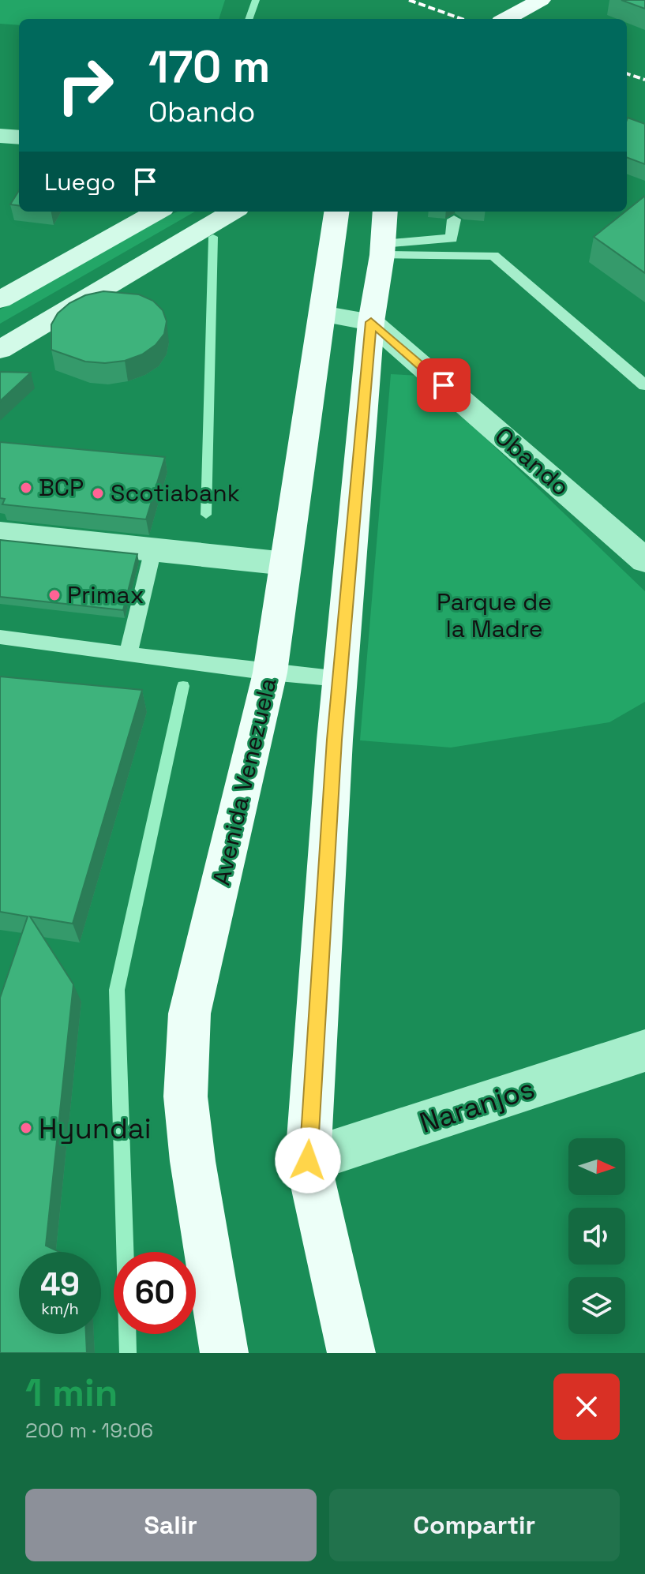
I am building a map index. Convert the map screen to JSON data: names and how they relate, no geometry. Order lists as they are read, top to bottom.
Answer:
{
  "streets": {
    "main road": ["Avenida Venezuela"],
    "street": ["Obando", "Naranjos"]
  },
  "parks": ["Parque de la Madre"],
  "places": [
    "BCP",
    "Scotiabank",
    "Primax",
    "Hyundai"
  ],
  "north": "right",
  "page": {
    "turn": ["170 m", "Obando"],
    "then": "Luego",
    "speed": "49 km/h",
    "limit": "60",
    "heading": ["1 min", "200 m · 19:06"],
    "buttons": ["Salir", "Compartir"]
  }
}
